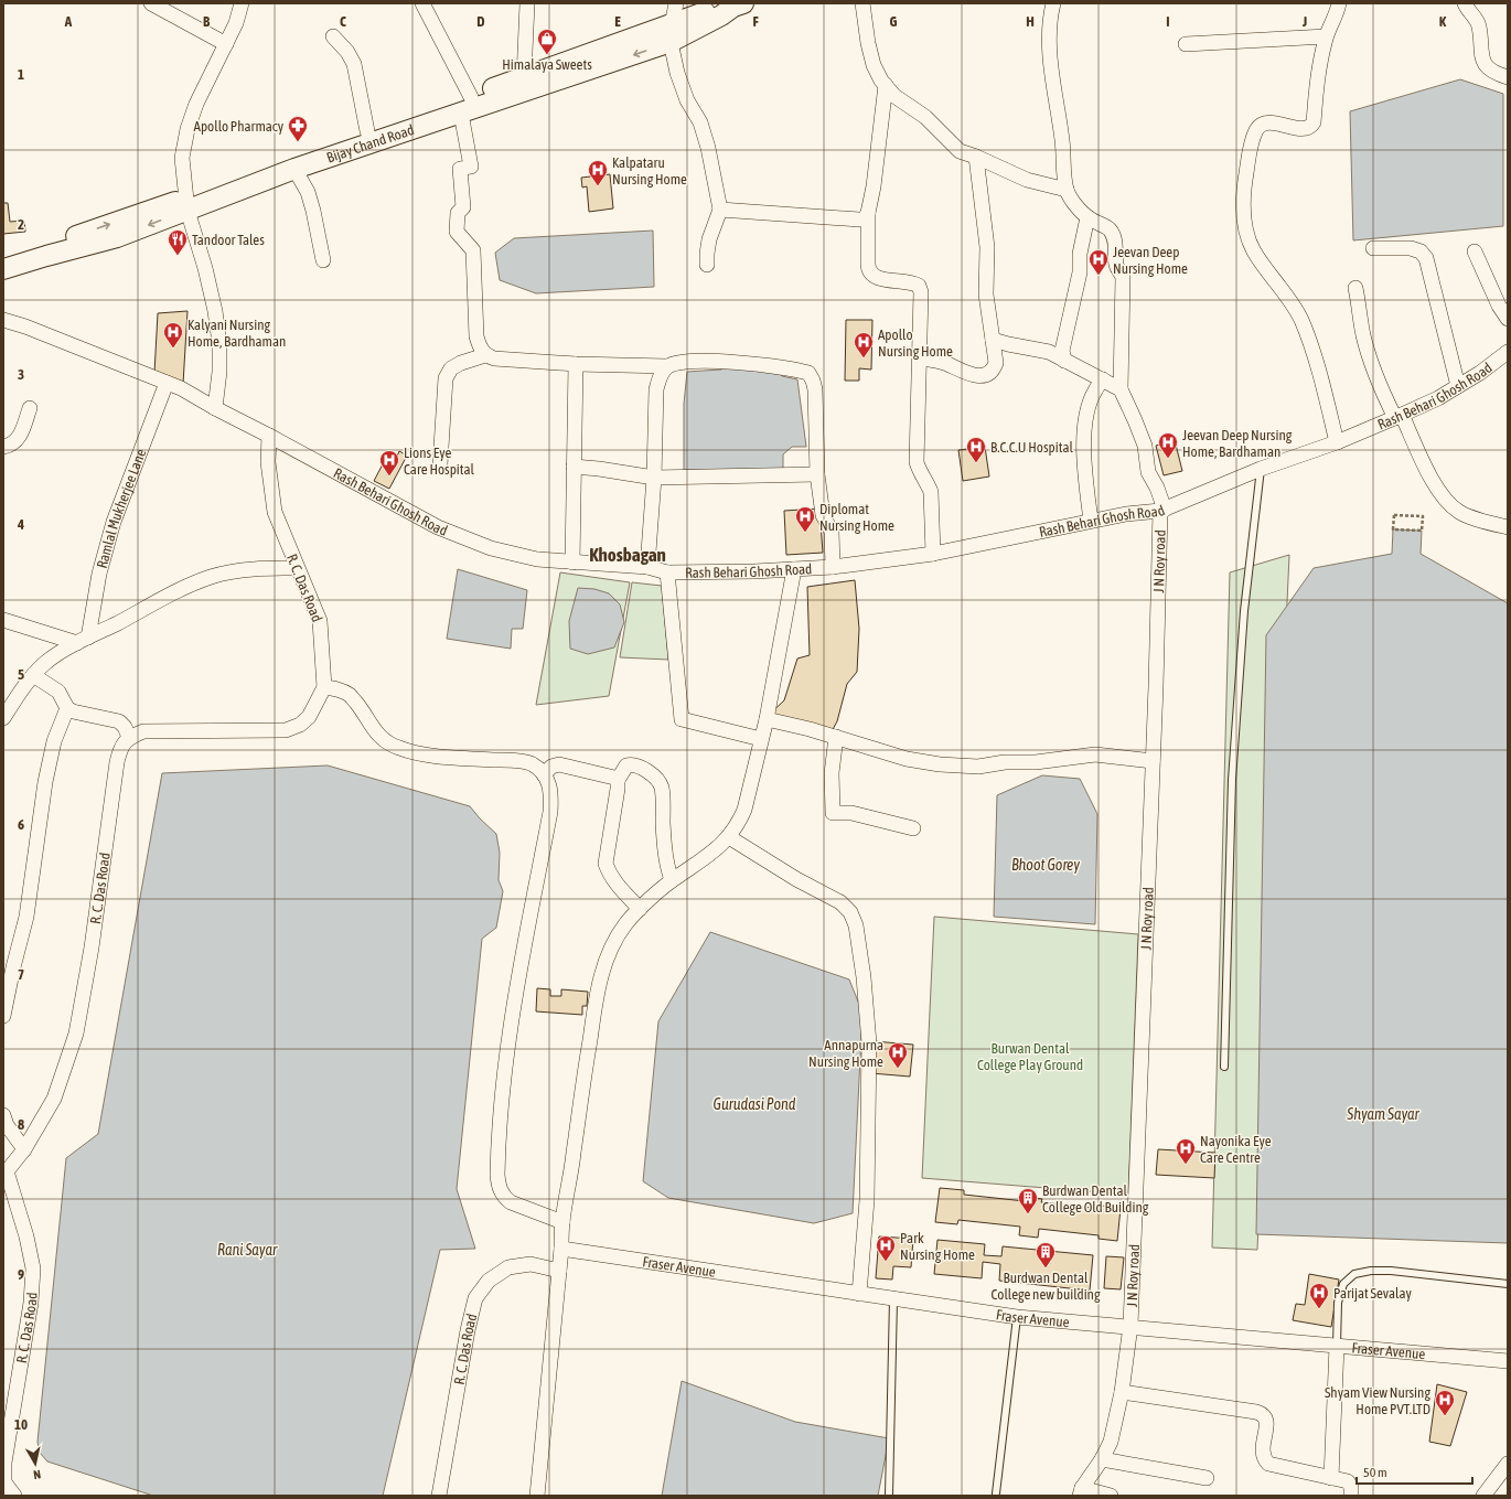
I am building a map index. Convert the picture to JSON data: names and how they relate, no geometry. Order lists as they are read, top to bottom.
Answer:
{
  "streets": {
    "main road": ["Bijay Chand Road"],
    "street": [
      "Rash Behari Ghosh Road",
      "Ramlal Mukherjee Lane",
      "J N Roy road",
      "R. C. Das Road",
      "Fraser Avenue"
    ]
  },
  "crossings": [
    ["Rash Behari Ghosh Road", "Ramlal Mukherjee Lane"],
    ["Rash Behari Ghosh Road", "J N Roy road"],
    ["Rash Behari Ghosh Road", "R. C. Das Road"],
    ["J N Roy road", "Fraser Avenue"]
  ],
  "districts": ["Khosbagan"],
  "water": [
    "Bhoot Gorey",
    "Gurudasi Pond",
    "Shyam Sayar",
    "Rani Sayar"
  ],
  "parks": ["Burwan Dental College Play Ground"],
  "places": {
    "shop": ["Himalaya Sweets"],
    "pharmacy": ["Apollo Pharmacy"],
    "hospital": [
      "Kalpataru Nursing Home",
      "Jeevan Deep Nursing Home",
      "Kalyani Nursing Home, Bardhaman",
      "Apollo Nursing Home",
      "Jeevan Deep Nursing Home, Bardhaman",
      "B.C.C.U Hospital",
      "Lions Eye Care Hospital",
      "Diplomat Nursing Home",
      "Annapurna Nursing Home",
      "Nayonika Eye Care Centre",
      "Park Nursing Home",
      "Parijat Sevalay",
      "Shyam View Nursing Home PVT.LTD"
    ],
    "restaurant": ["Tandoor Tales"],
    "building": ["Burdwan Dental College Old Building", "Burdwan Dental College new building"]
  },
  "scale_bar": "50 m",
  "north": "bottom",
  "grid": {
    "columns": [
      "A",
      "B",
      "C",
      "D",
      "E",
      "F",
      "G",
      "H",
      "I",
      "J",
      "K"
    ],
    "rows": [
      "1",
      "2",
      "3",
      "4",
      "5",
      "6",
      "7",
      "8",
      "9",
      "10"
    ]
  }
}
